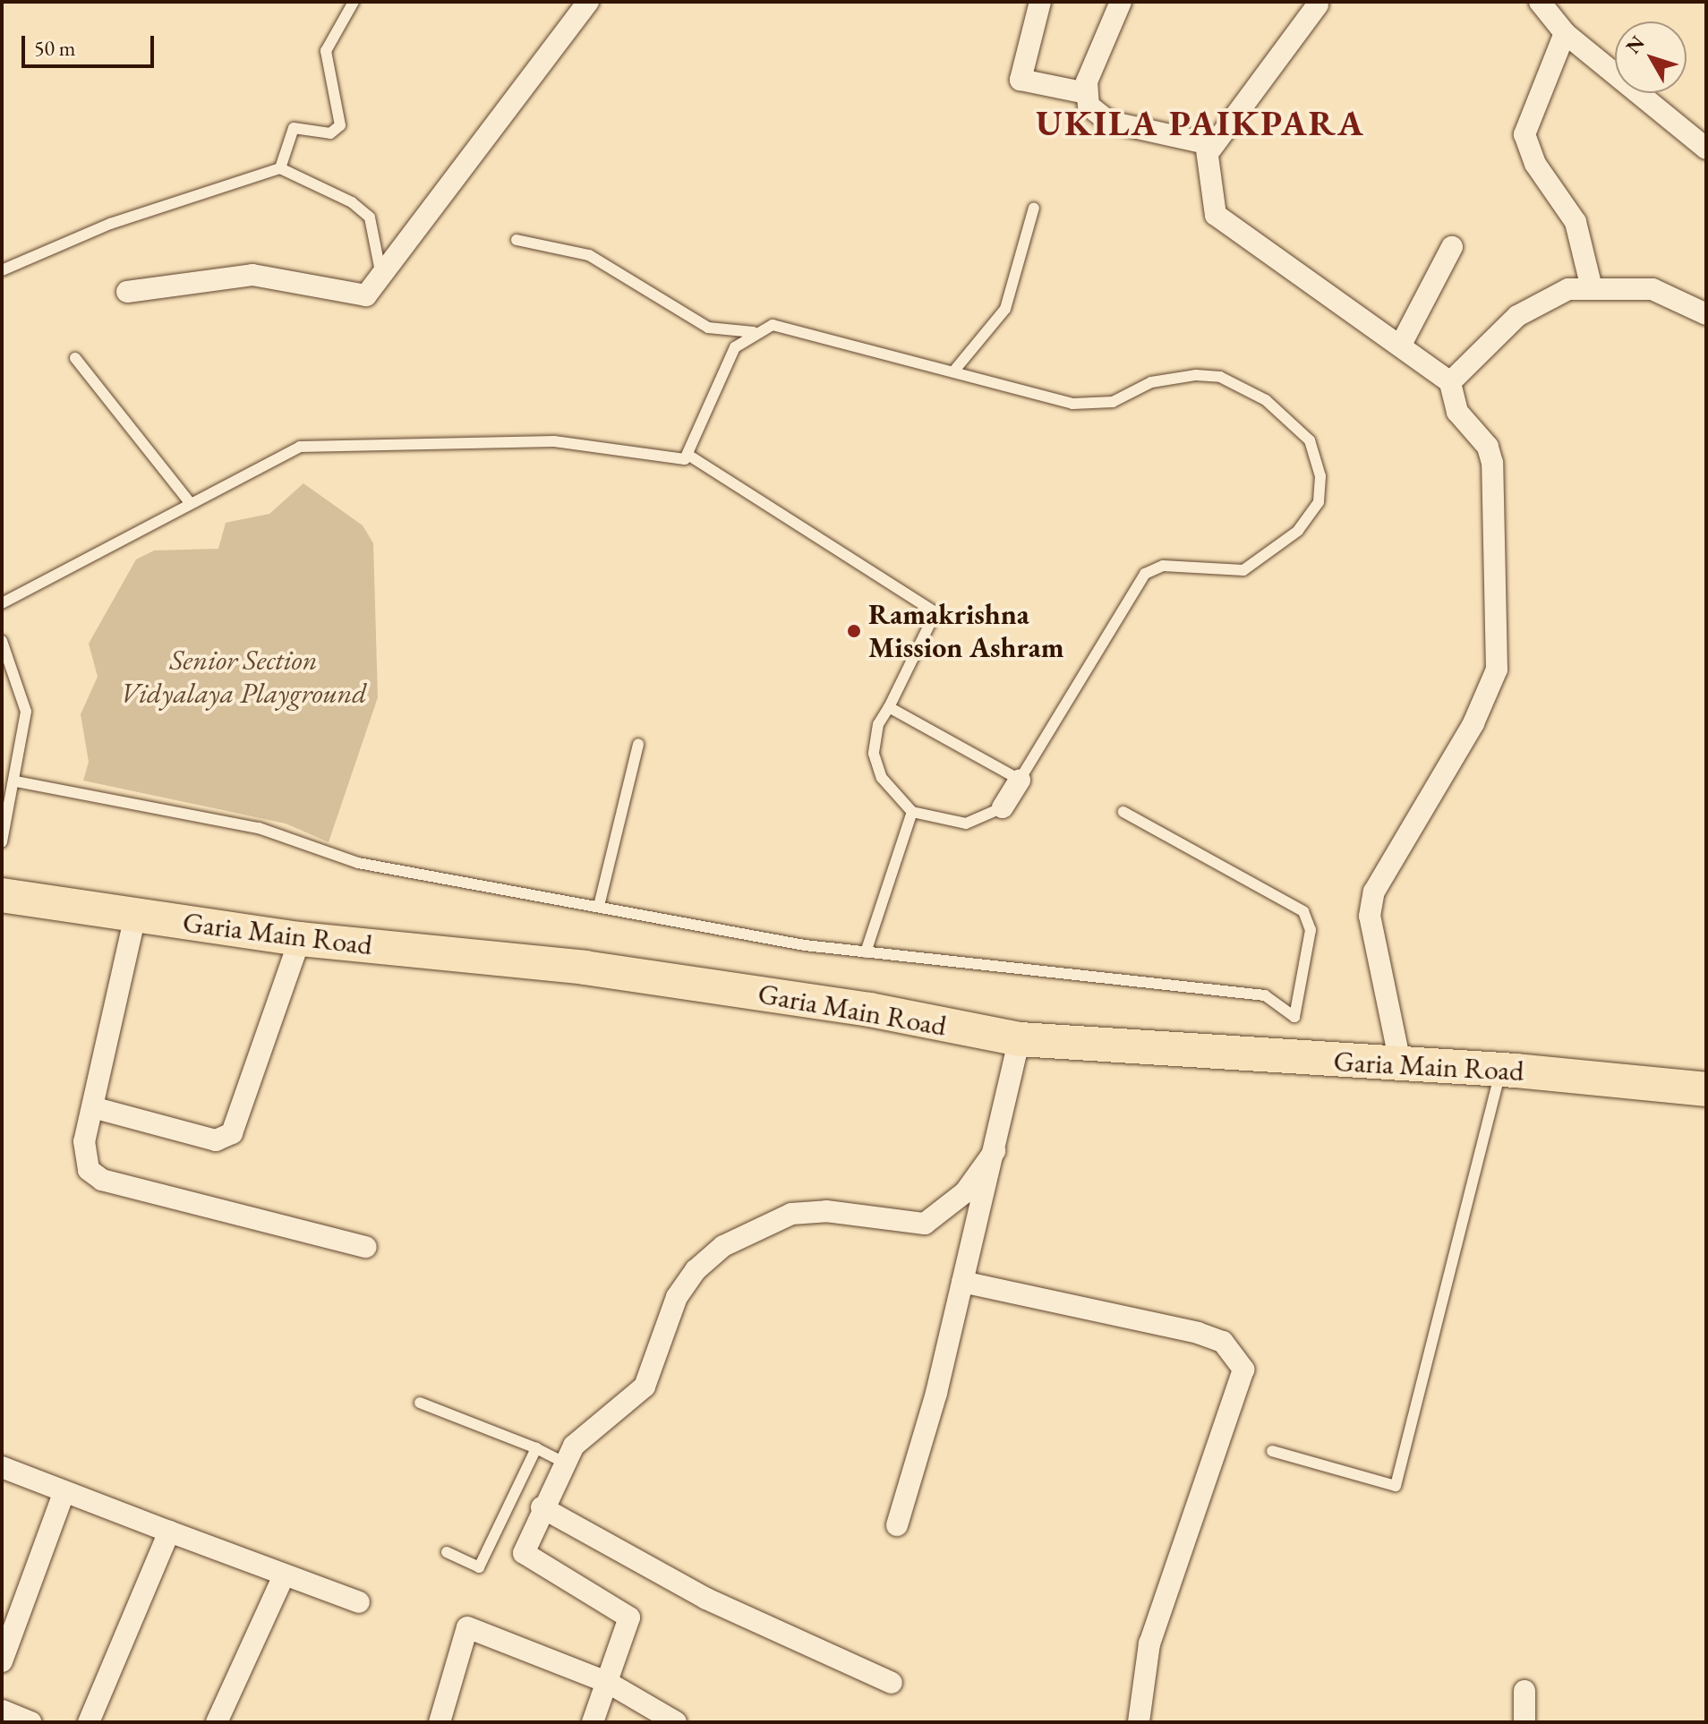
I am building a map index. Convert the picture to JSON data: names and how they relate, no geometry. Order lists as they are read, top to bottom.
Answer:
{
  "streets": {
    "main road": ["Garia Main Road"]
  },
  "districts": ["UKILA PAIKPARA"],
  "parks": ["Senior Section Vidyalaya Playground"],
  "places": ["Ramakrishna Mission Ashram"],
  "scale_bar": "50 m",
  "north": "top left"
}
